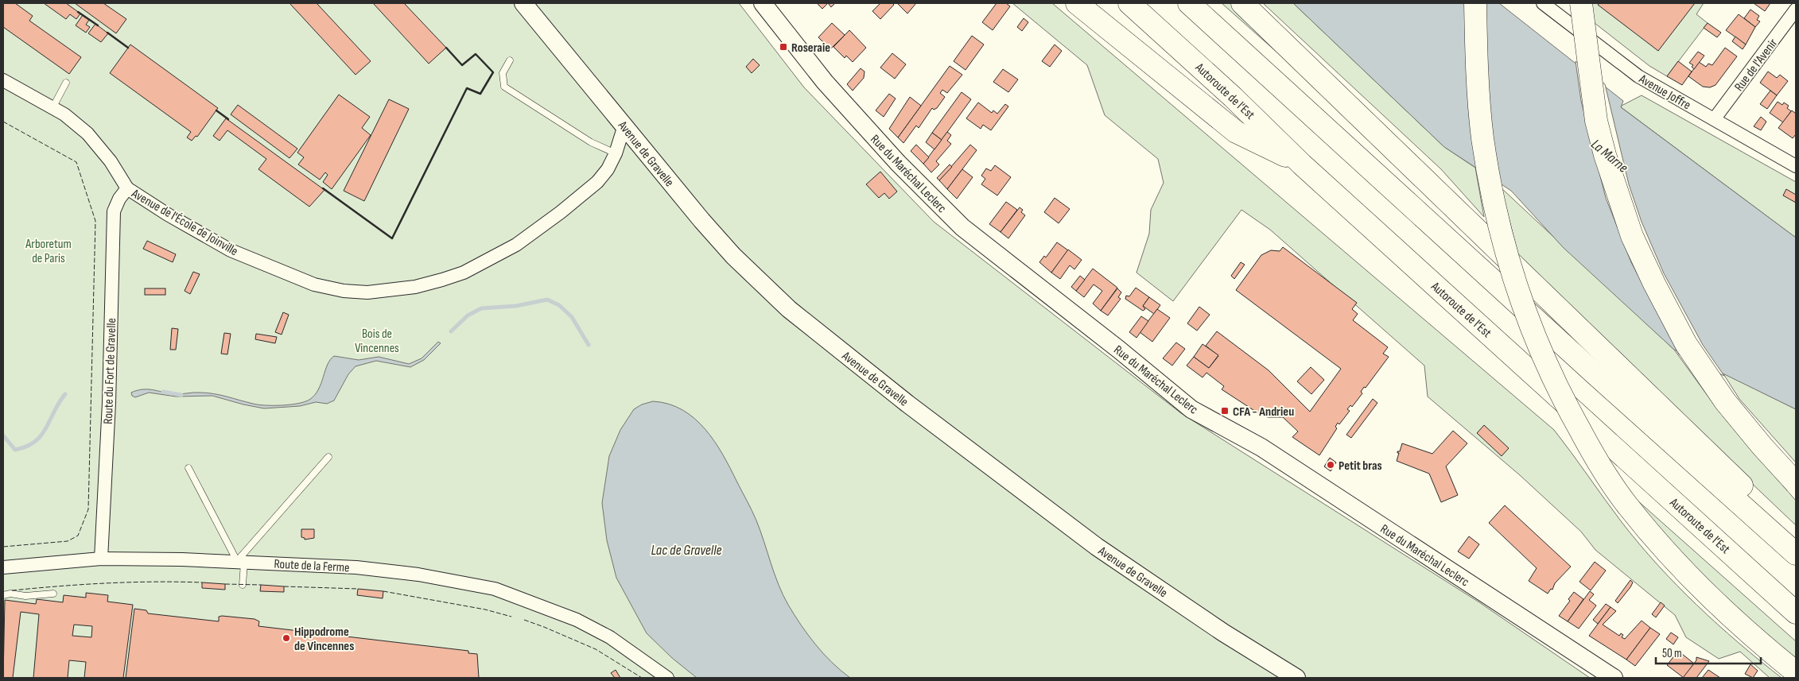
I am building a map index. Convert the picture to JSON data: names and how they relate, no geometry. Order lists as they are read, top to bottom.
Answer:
{
  "streets": {
    "highway": ["Autoroute de l’Est"],
    "street": [
      "Rue de l'Avenir",
      "Avenue Joffre",
      "Avenue de Gravelle",
      "Rue du Maréchal Leclerc",
      "Avenue de l'École de Joinville",
      "Route du Fort de Gravelle",
      "Route de la Ferme"
    ]
  },
  "crossings": [
    ["Rue de l'Avenir", "Avenue Joffre"],
    ["Avenue de Gravelle", "Avenue de l'École de Joinville"],
    ["Avenue de l'École de Joinville", "Route du Fort de Gravelle"],
    ["Route du Fort de Gravelle", "Route de la Ferme"]
  ],
  "water": ["La Marne", "Lac de Gravelle"],
  "parks": ["Arboretum de Paris", "Bois de Vincennes"],
  "places": {
    "transit": ["Roseraie", "CFA - Andrieu"],
    "other": ["Petit bras", "Hippodrome de Vincennes"]
  },
  "scale_bar": "50 m"
}
